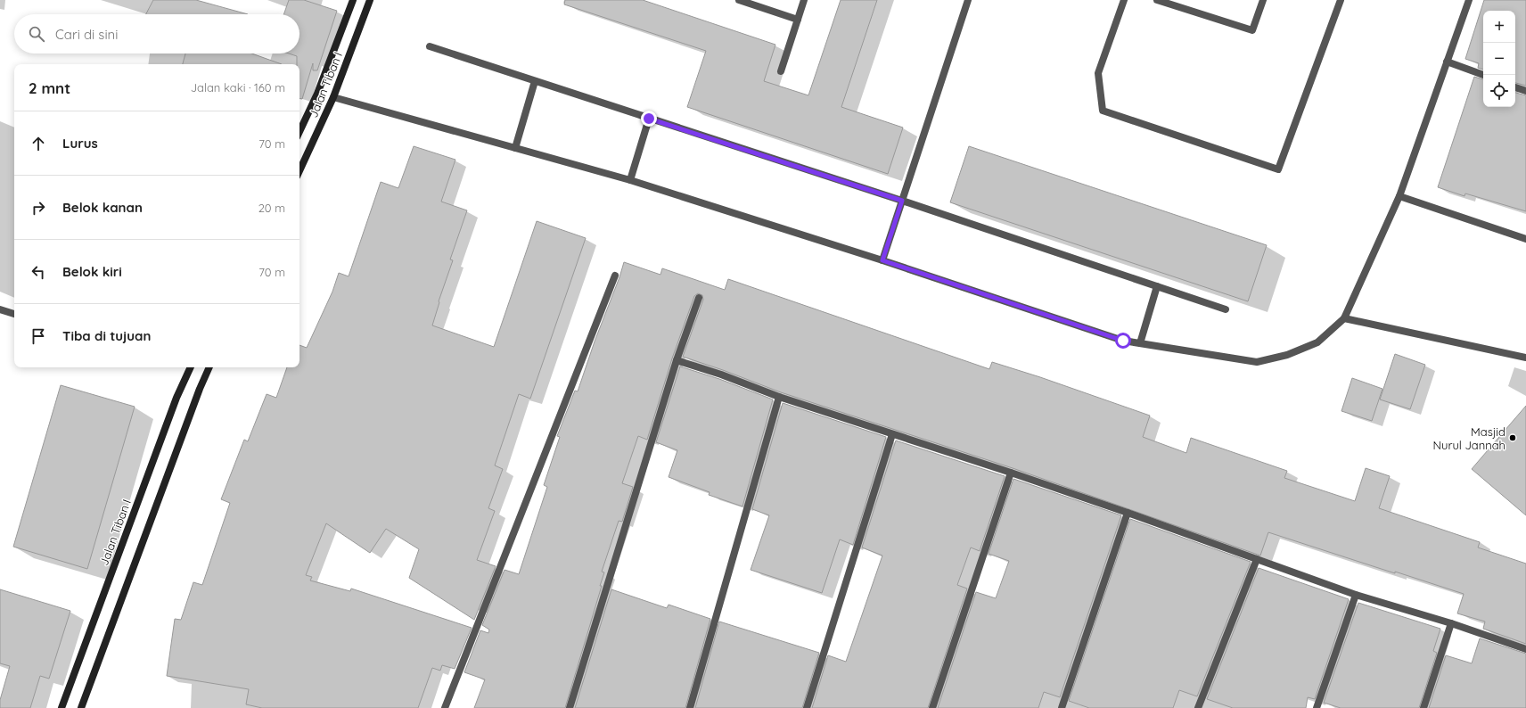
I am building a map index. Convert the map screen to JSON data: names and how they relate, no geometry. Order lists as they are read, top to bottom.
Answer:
{
  "streets": {
    "street": ["Jalan Tiban I"]
  },
  "places": ["Masjid Nurul Jannah"],
  "page": {
    "map_buttons": ["+", "−"],
    "search": "Cari di sini",
    "heading": ["2 mnt", "Jalan kaki · 160 m"],
    "list": [
      ["Lurus", "70 m"],
      ["Belok kanan", "20 m"],
      ["Belok kiri", "70 m"],
      "Tiba di tujuan"
    ]
  }
}
